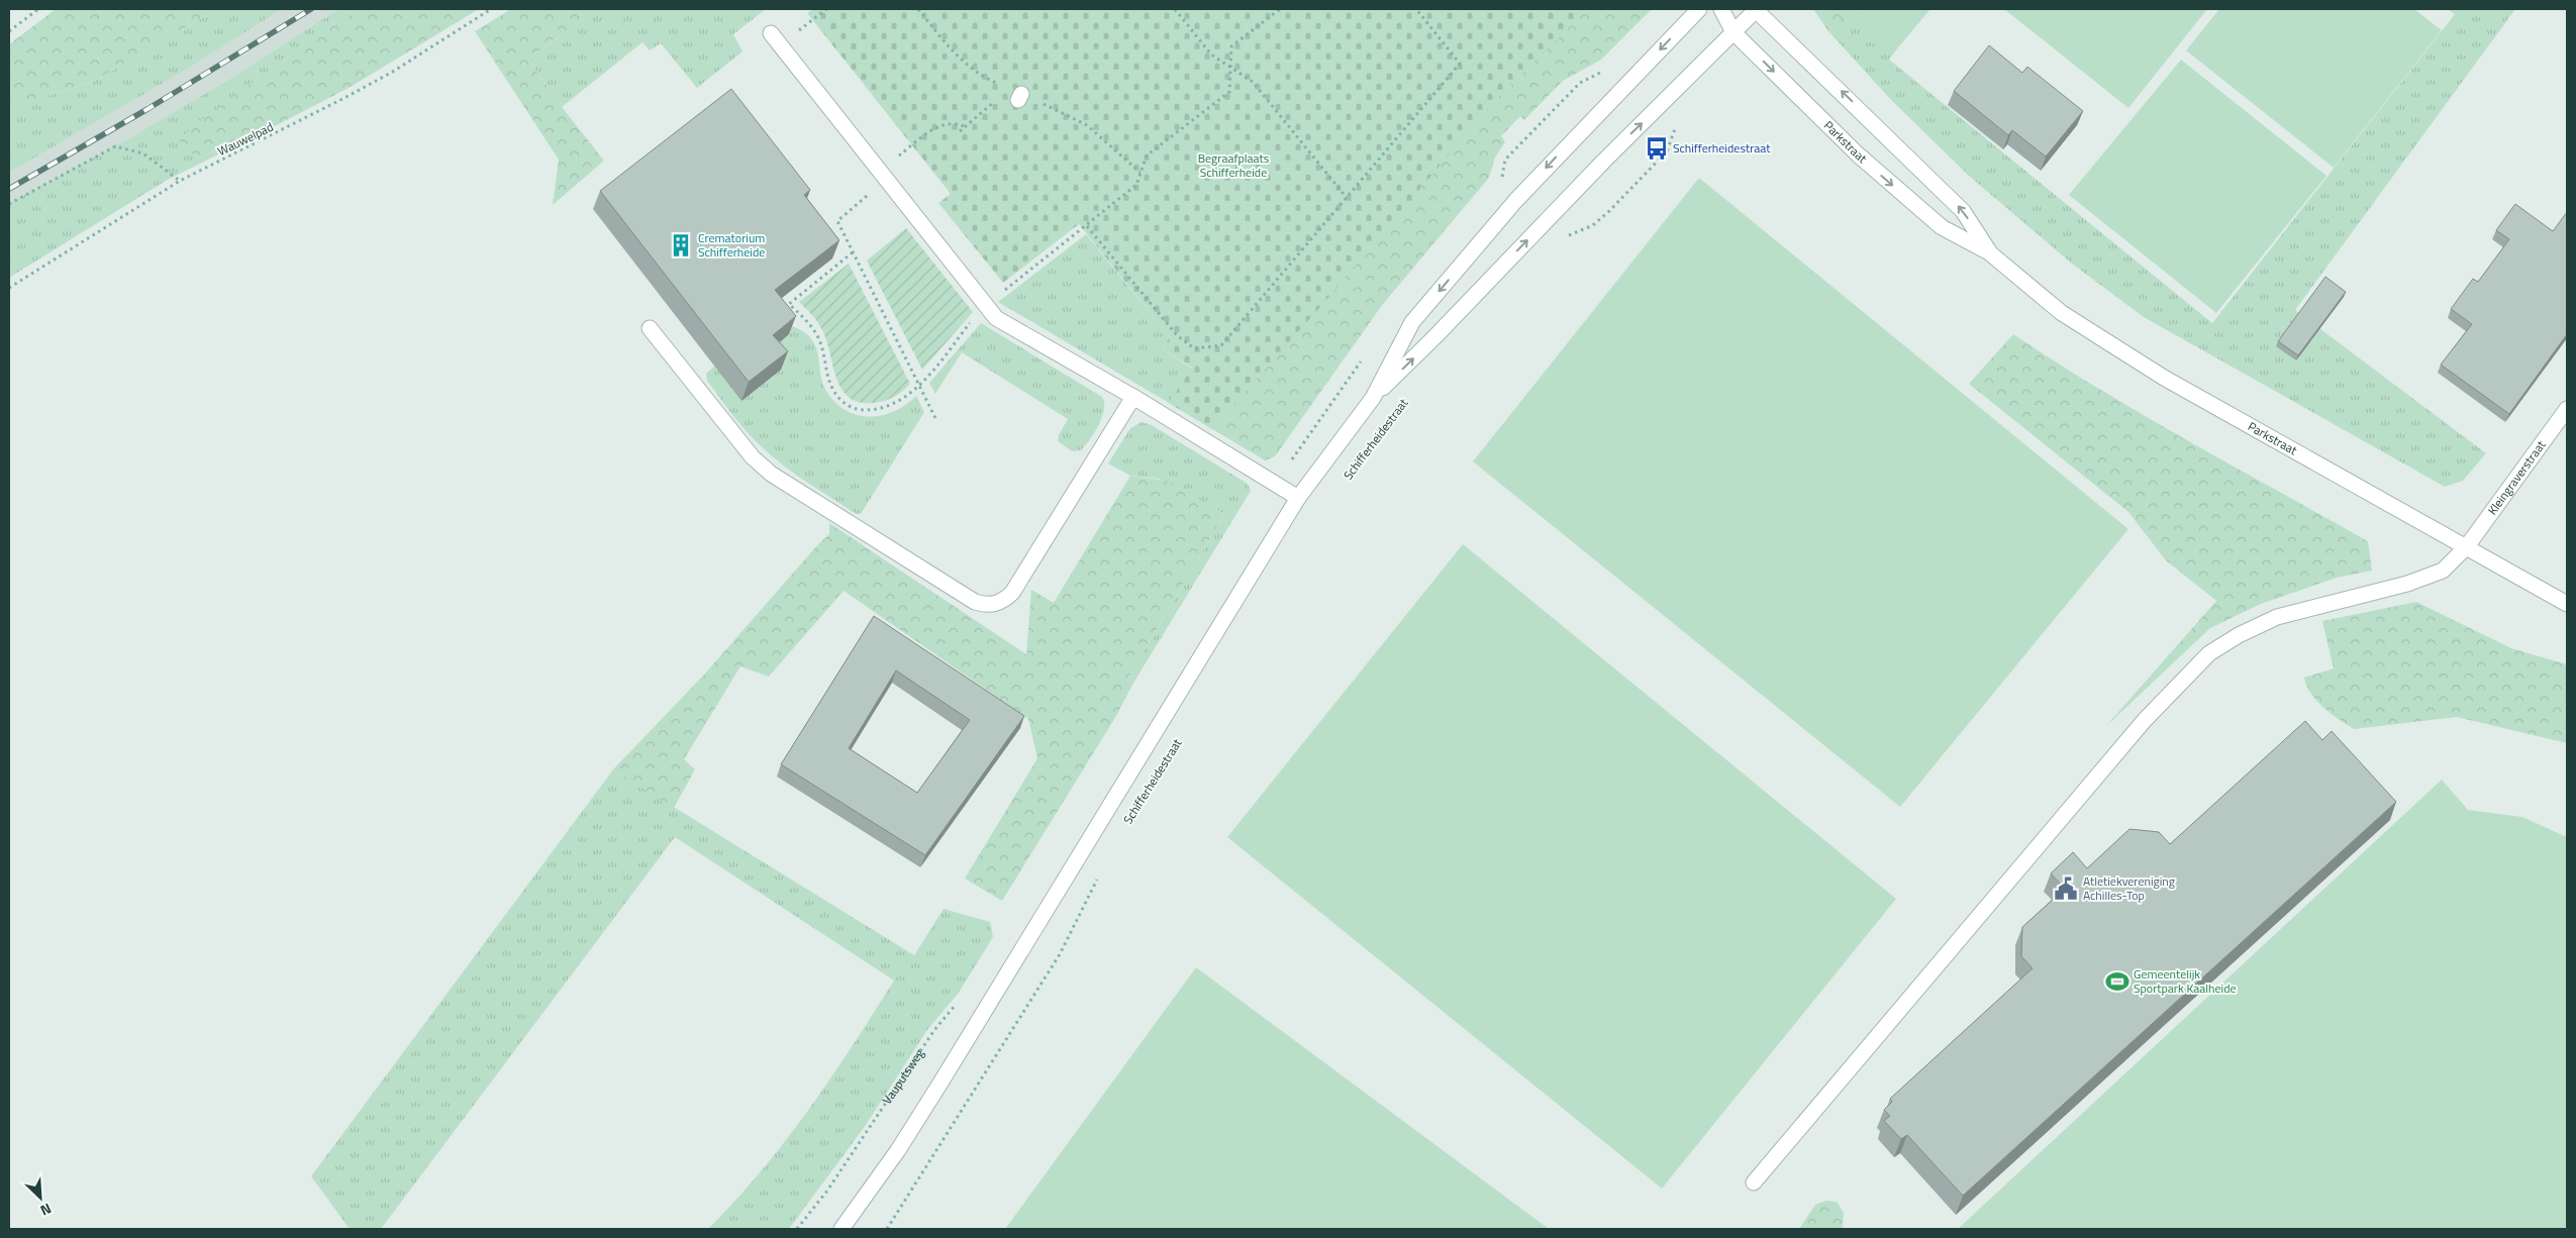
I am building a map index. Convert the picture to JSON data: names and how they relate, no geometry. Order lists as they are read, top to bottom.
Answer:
{
  "streets": {
    "street": ["Parkstraat", "Schifferheidestraat", "Kleingraverstraat"],
    "path": ["Wauwelpad", "Vauputsweg"]
  },
  "crossings": [
    ["Parkstraat", "Schifferheidestraat"],
    ["Parkstraat", "Kleingraverstraat"]
  ],
  "parks": ["Begraafplaats Schifferheide"],
  "places": {
    "bus stop": ["Schifferheidestraat"],
    "building": ["Crematorium Schifferheide"],
    "public building": ["Atletiekvereniging Achilles-Top"],
    "sports": ["Gemeentelijk Sportpark Kaalheide"]
  },
  "north": "bottom right"
}
